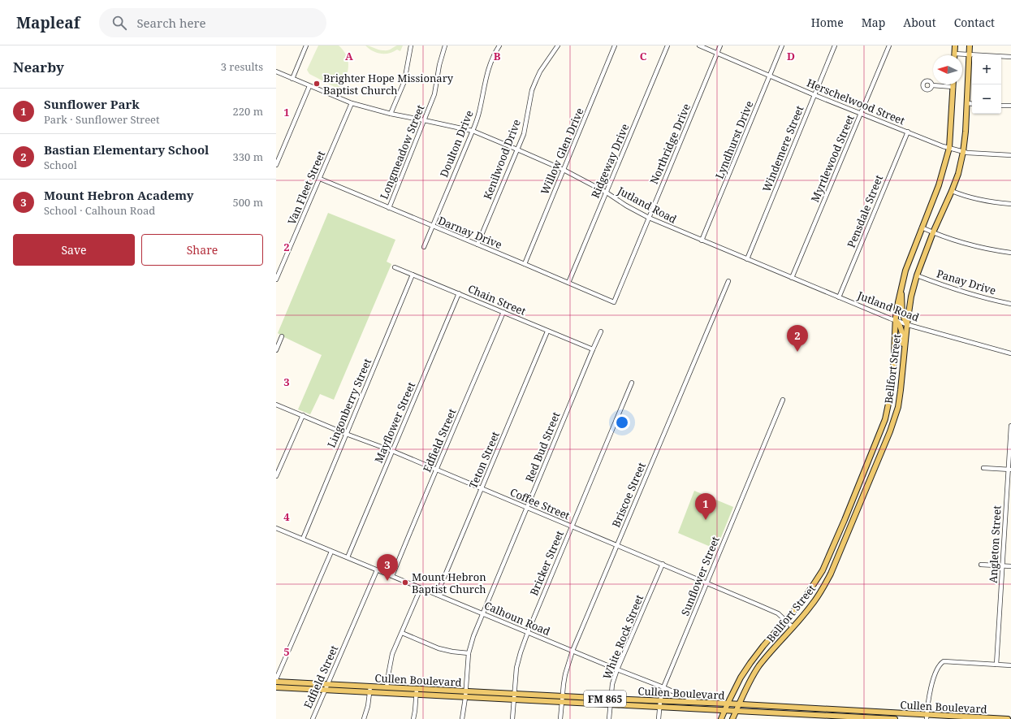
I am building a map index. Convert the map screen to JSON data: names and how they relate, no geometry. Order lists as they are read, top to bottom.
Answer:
{
  "streets": {
    "main road": ["Bellfort Street", "Cullen Boulevard", "FM 865"],
    "street": [
      "Herschelwood Street",
      "Lyndhurst Drive",
      "Doulton Drive",
      "Northridge Drive",
      "Windemere Street",
      "Willow Glen Drive",
      "Longmeadow Street",
      "Myrtlewood Street",
      "Kenilwood Drive",
      "Ridgeway Drive",
      "Van Fleet Street",
      "Jutland Road",
      "Pensdale Street",
      "Darnay Drive",
      "Panay Drive",
      "Chain Street",
      "Lingonberry Street",
      "Mayflower Street",
      "Edfield Street",
      "Red Bud Street",
      "Teton Street",
      "Briscoe Street",
      "Coffee Street",
      "Angleton Street",
      "Bricker Street",
      "Sunflower Street",
      "Calhoun Road",
      "White Rock Street"
    ]
  },
  "crossings": [
    ["Herschelwood Street", "Lyndhurst Drive"],
    ["Herschelwood Street", "Northridge Drive"],
    ["Herschelwood Street", "Windemere Street"],
    ["Herschelwood Street", "Myrtlewood Street"],
    ["Herschelwood Street", "Pensdale Street"],
    ["Herschelwood Street", "Bellfort Street"],
    ["Lyndhurst Drive", "Jutland Road"],
    ["Doulton Drive", "Jutland Road"],
    ["Doulton Drive", "Darnay Drive"],
    ["Northridge Drive", "Jutland Road"],
    ["Northridge Drive", "Darnay Drive"],
    ["Windemere Street", "Jutland Road"],
    ["Willow Glen Drive", "Jutland Road"],
    ["Willow Glen Drive", "Darnay Drive"],
    ["Longmeadow Street", "Jutland Road"],
    ["Longmeadow Street", "Darnay Drive"],
    ["Myrtlewood Street", "Jutland Road"],
    ["Kenilwood Drive", "Jutland Road"],
    ["Kenilwood Drive", "Darnay Drive"],
    ["Ridgeway Drive", "Jutland Road"],
    ["Ridgeway Drive", "Darnay Drive"],
    ["Van Fleet Street", "Jutland Road"],
    ["Van Fleet Street", "Darnay Drive"],
    ["Jutland Road", "Pensdale Street"],
    ["Jutland Road", "Bellfort Street"],
    ["Panay Drive", "Bellfort Street"],
    ["Chain Street", "Lingonberry Street"],
    ["Chain Street", "Mayflower Street"],
    ["Chain Street", "Edfield Street"],
    ["Chain Street", "Red Bud Street"],
    ["Chain Street", "Teton Street"],
    ["Bellfort Street", "Coffee Street"],
    ["Bellfort Street", "Cullen Boulevard"],
    ["Lingonberry Street", "Coffee Street"],
    ["Lingonberry Street", "Calhoun Road"],
    ["Mayflower Street", "Coffee Street"],
    ["Mayflower Street", "Calhoun Road"],
    ["Edfield Street", "Coffee Street"],
    ["Edfield Street", "Calhoun Road"],
    ["Edfield Street", "Cullen Boulevard"],
    ["Red Bud Street", "Coffee Street"],
    ["Red Bud Street", "Calhoun Road"],
    ["Red Bud Street", "Cullen Boulevard"],
    ["Teton Street", "Coffee Street"],
    ["Teton Street", "Calhoun Road"],
    ["Briscoe Street", "Coffee Street"],
    ["Briscoe Street", "Calhoun Road"],
    ["Briscoe Street", "Cullen Boulevard"],
    ["Coffee Street", "Bricker Street"],
    ["Coffee Street", "Sunflower Street"],
    ["Coffee Street", "White Rock Street"],
    ["Bricker Street", "Calhoun Road"],
    ["Bricker Street", "Cullen Boulevard"],
    ["Sunflower Street", "Calhoun Road"],
    ["Sunflower Street", "Cullen Boulevard"],
    ["Calhoun Road", "White Rock Street"],
    ["Calhoun Road", "Cullen Boulevard"],
    ["White Rock Street", "Cullen Boulevard"]
  ],
  "places": ["Brighter Hope Missionary Baptist Church", "Mount Hebron Baptist Church"],
  "north": "left",
  "page": {
    "header": "Mapleaf",
    "search": "Search here",
    "nav": [
      "Home",
      "Map",
      "About",
      "Contact"
    ],
    "heading": ["Nearby", "3 results"],
    "map_buttons": ["+", "−"],
    "list": [
      {
        "mark": "1",
        "name": "Sunflower Park",
        "note": "Park · Sunflower Street",
        "value": "220 m"
      },
      {
        "mark": "2",
        "name": "Bastian Elementary School",
        "note": "School",
        "value": "330 m"
      },
      {
        "mark": "3",
        "name": "Mount Hebron Academy",
        "note": "School · Calhoun Road",
        "value": "500 m"
      }
    ],
    "buttons": ["Save", "Share"],
    "pins": ["2", "1", "3"]
  },
  "grid": {
    "columns": [
      "A",
      "B",
      "C",
      "D"
    ],
    "rows": [
      "1",
      "2",
      "3",
      "4",
      "5"
    ]
  }
}
